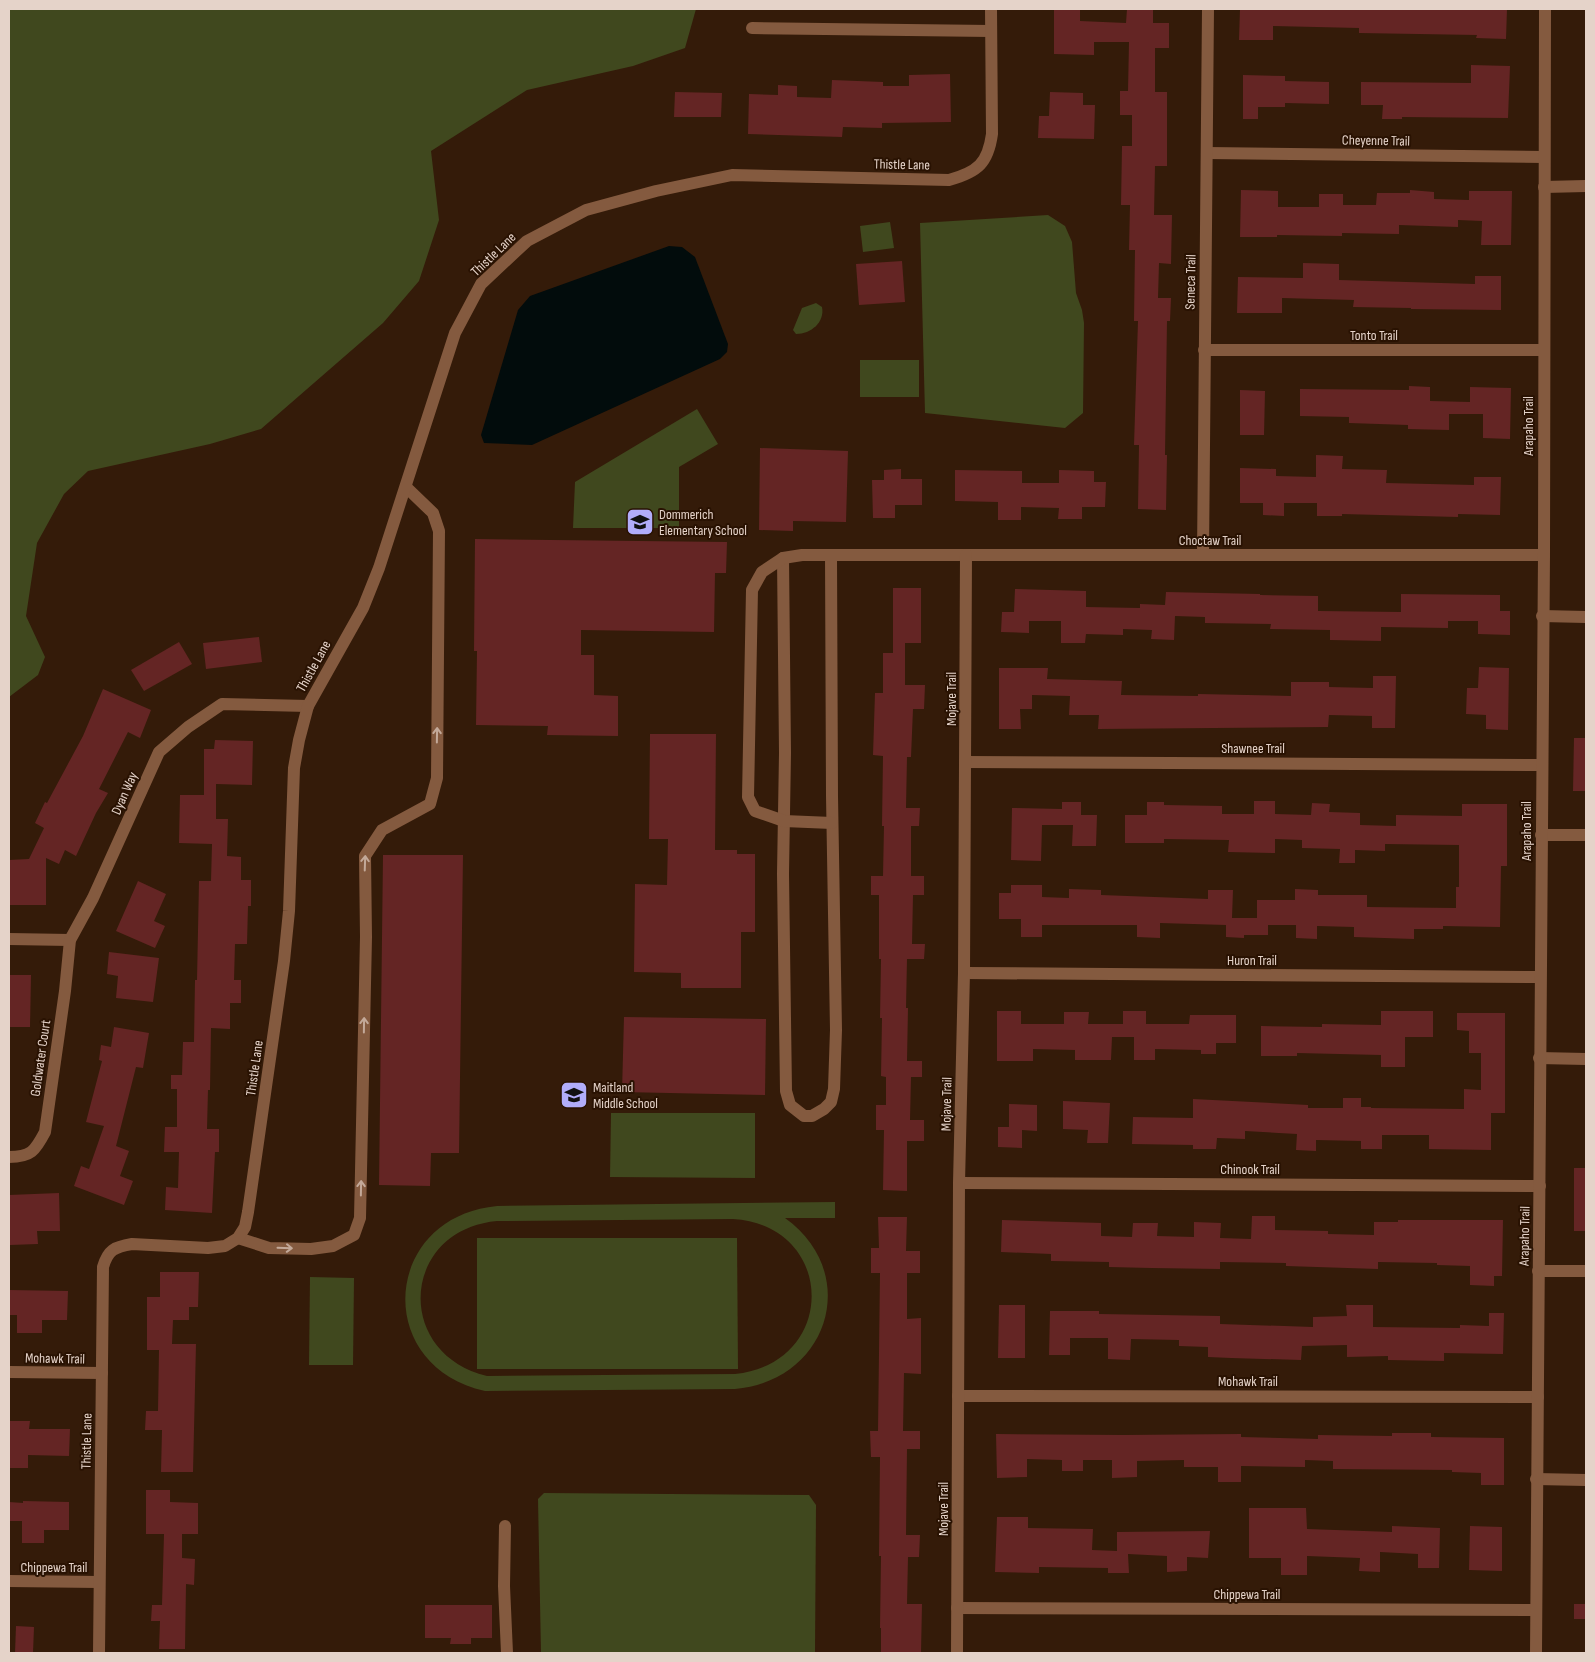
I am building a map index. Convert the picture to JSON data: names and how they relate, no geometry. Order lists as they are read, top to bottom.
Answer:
{
  "streets": {
    "street": [
      "Cheyenne Trail",
      "Thistle Lane",
      "Seneca Trail",
      "Tonto Trail",
      "Arapaho Trail",
      "Choctaw Trail",
      "Mojave Trail",
      "Shawnee Trail",
      "Dyan Way",
      "Huron Trail",
      "Goldwater Court",
      "Chinook Trail",
      "Mohawk Trail",
      "Chippewa Trail"
    ]
  },
  "crossings": [
    ["Cheyenne Trail", "Seneca Trail"],
    ["Cheyenne Trail", "Arapaho Trail"],
    ["Thistle Lane", "Dyan Way"],
    ["Thistle Lane", "Mohawk Trail"],
    ["Thistle Lane", "Chippewa Trail"],
    ["Seneca Trail", "Tonto Trail"],
    ["Seneca Trail", "Choctaw Trail"],
    ["Tonto Trail", "Arapaho Trail"],
    ["Arapaho Trail", "Choctaw Trail"],
    ["Arapaho Trail", "Shawnee Trail"],
    ["Arapaho Trail", "Huron Trail"],
    ["Arapaho Trail", "Chinook Trail"],
    ["Arapaho Trail", "Mohawk Trail"],
    ["Arapaho Trail", "Chippewa Trail"],
    ["Choctaw Trail", "Mojave Trail"],
    ["Mojave Trail", "Shawnee Trail"],
    ["Mojave Trail", "Huron Trail"],
    ["Mojave Trail", "Chinook Trail"],
    ["Mojave Trail", "Mohawk Trail"],
    ["Mojave Trail", "Chippewa Trail"],
    ["Dyan Way", "Goldwater Court"]
  ],
  "places": {
    "school or university": ["Dommerich Elementary School", "Maitland Middle School"]
  }
}
